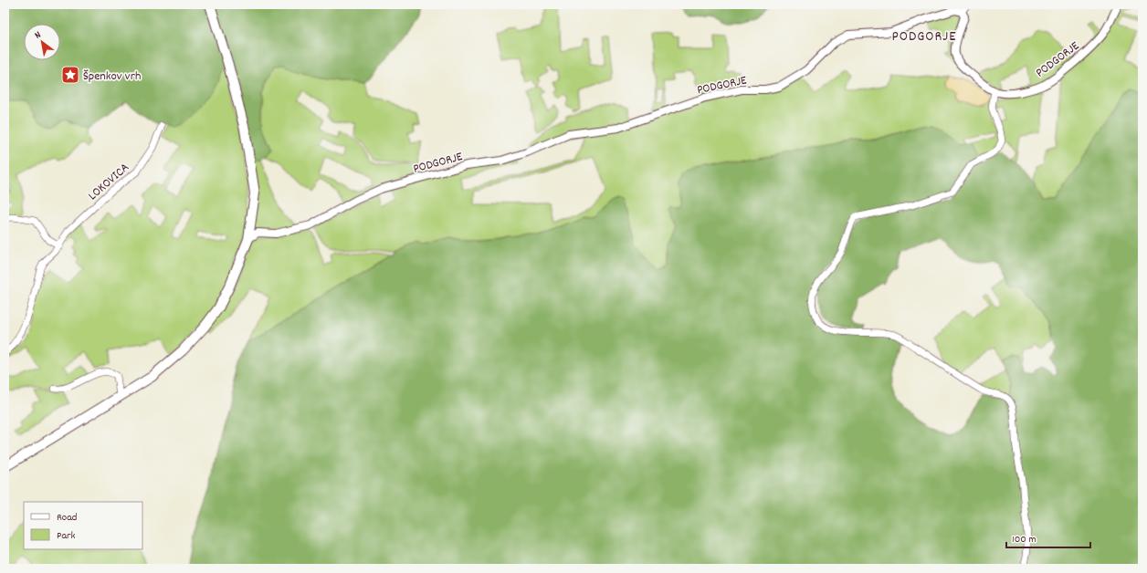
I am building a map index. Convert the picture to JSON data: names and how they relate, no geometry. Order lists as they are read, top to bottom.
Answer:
{
  "streets": {
    "street": ["PODGORJE", "LOKOVICA"]
  },
  "districts": ["PODGORJE"],
  "places": {
    "place": ["Špenkov vrh"]
  },
  "legend": ["Road", "Park"],
  "scale_bar": "100 m",
  "north": "top left"
}
